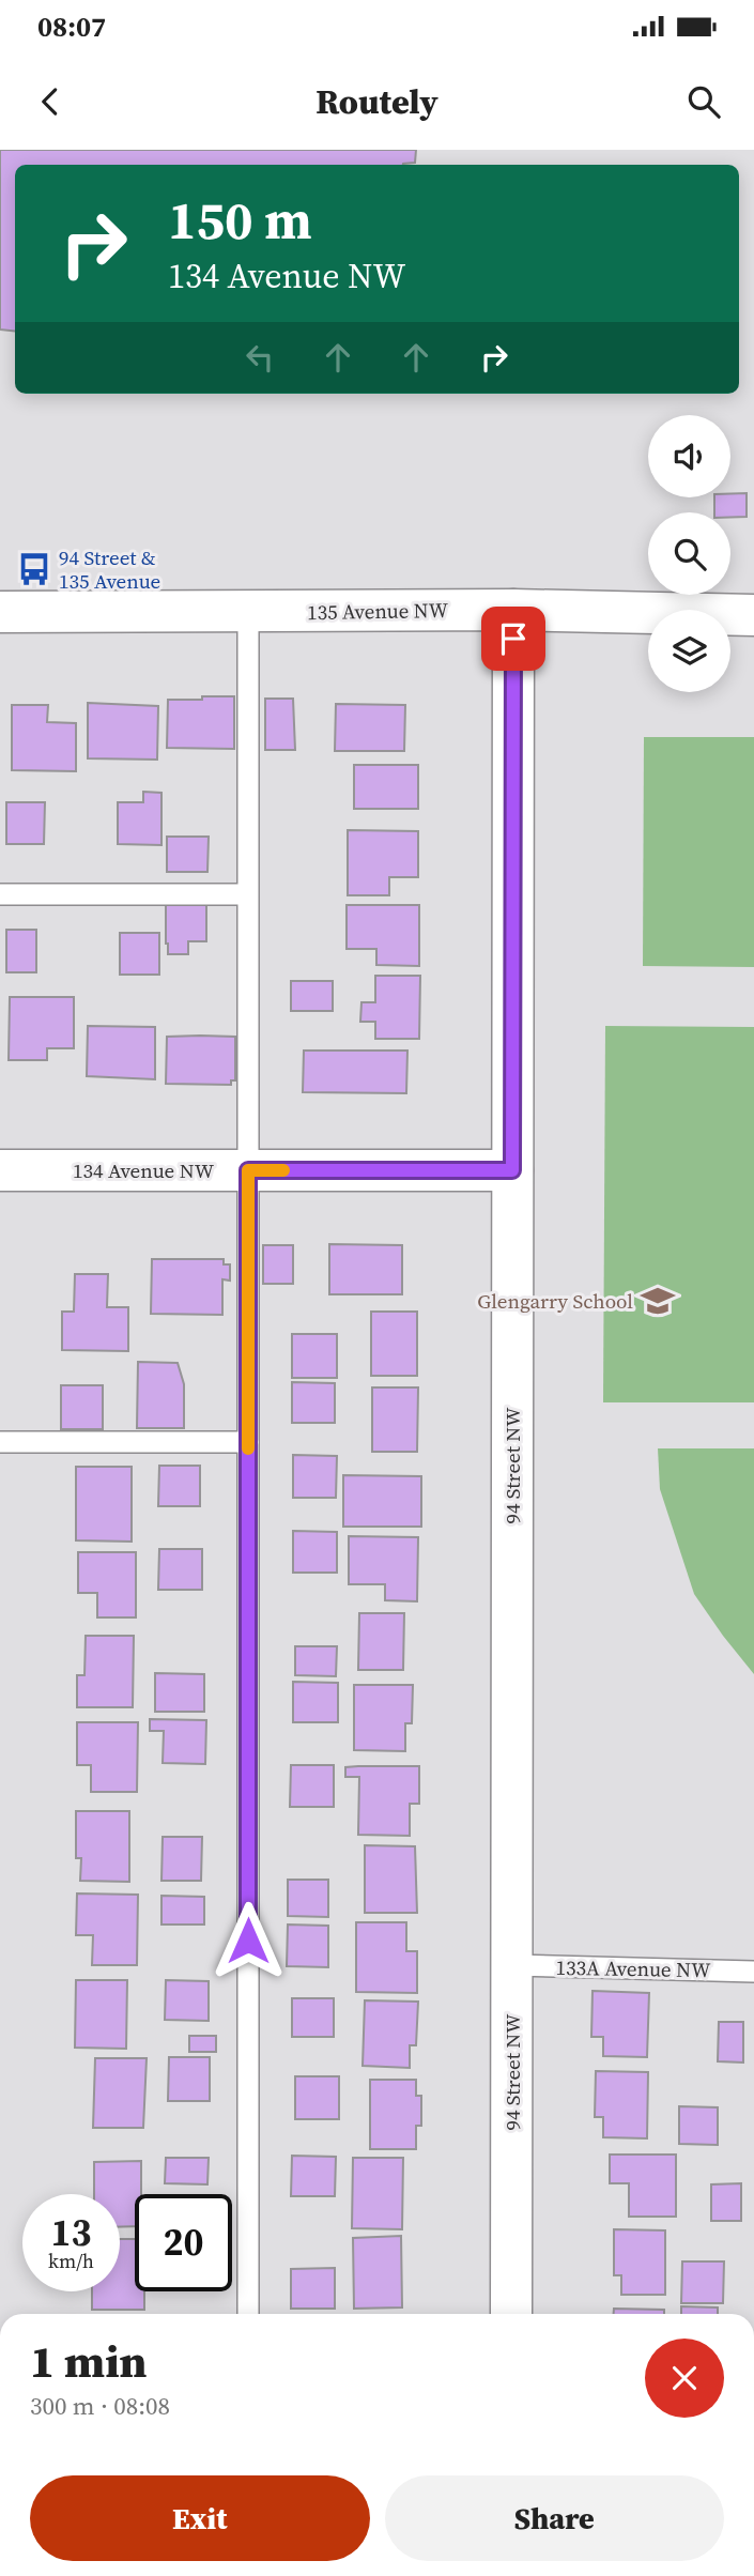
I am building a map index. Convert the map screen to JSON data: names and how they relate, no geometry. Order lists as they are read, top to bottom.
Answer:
{
  "streets": {
    "street": ["135 Avenue NW", "134 Avenue NW", "94 Street NW"],
    "lane": ["133A Avenue NW"]
  },
  "crossings": [
    ["135 Avenue NW", "94 Street NW"],
    ["134 Avenue NW", "94 Street NW"],
    ["94 Street NW", "133A Avenue NW"]
  ],
  "places": {
    "bus stop": ["94 Street & 135 Avenue"],
    "school or university": ["Glengarry School"]
  },
  "page": {
    "status": "08:07",
    "header": "Routely",
    "turn": ["150 m", "134 Avenue NW"],
    "speed": "13 km/h",
    "limit": "20",
    "heading": ["1 min", "300 m · 08:08"],
    "buttons": ["Exit", "Share"]
  }
}
